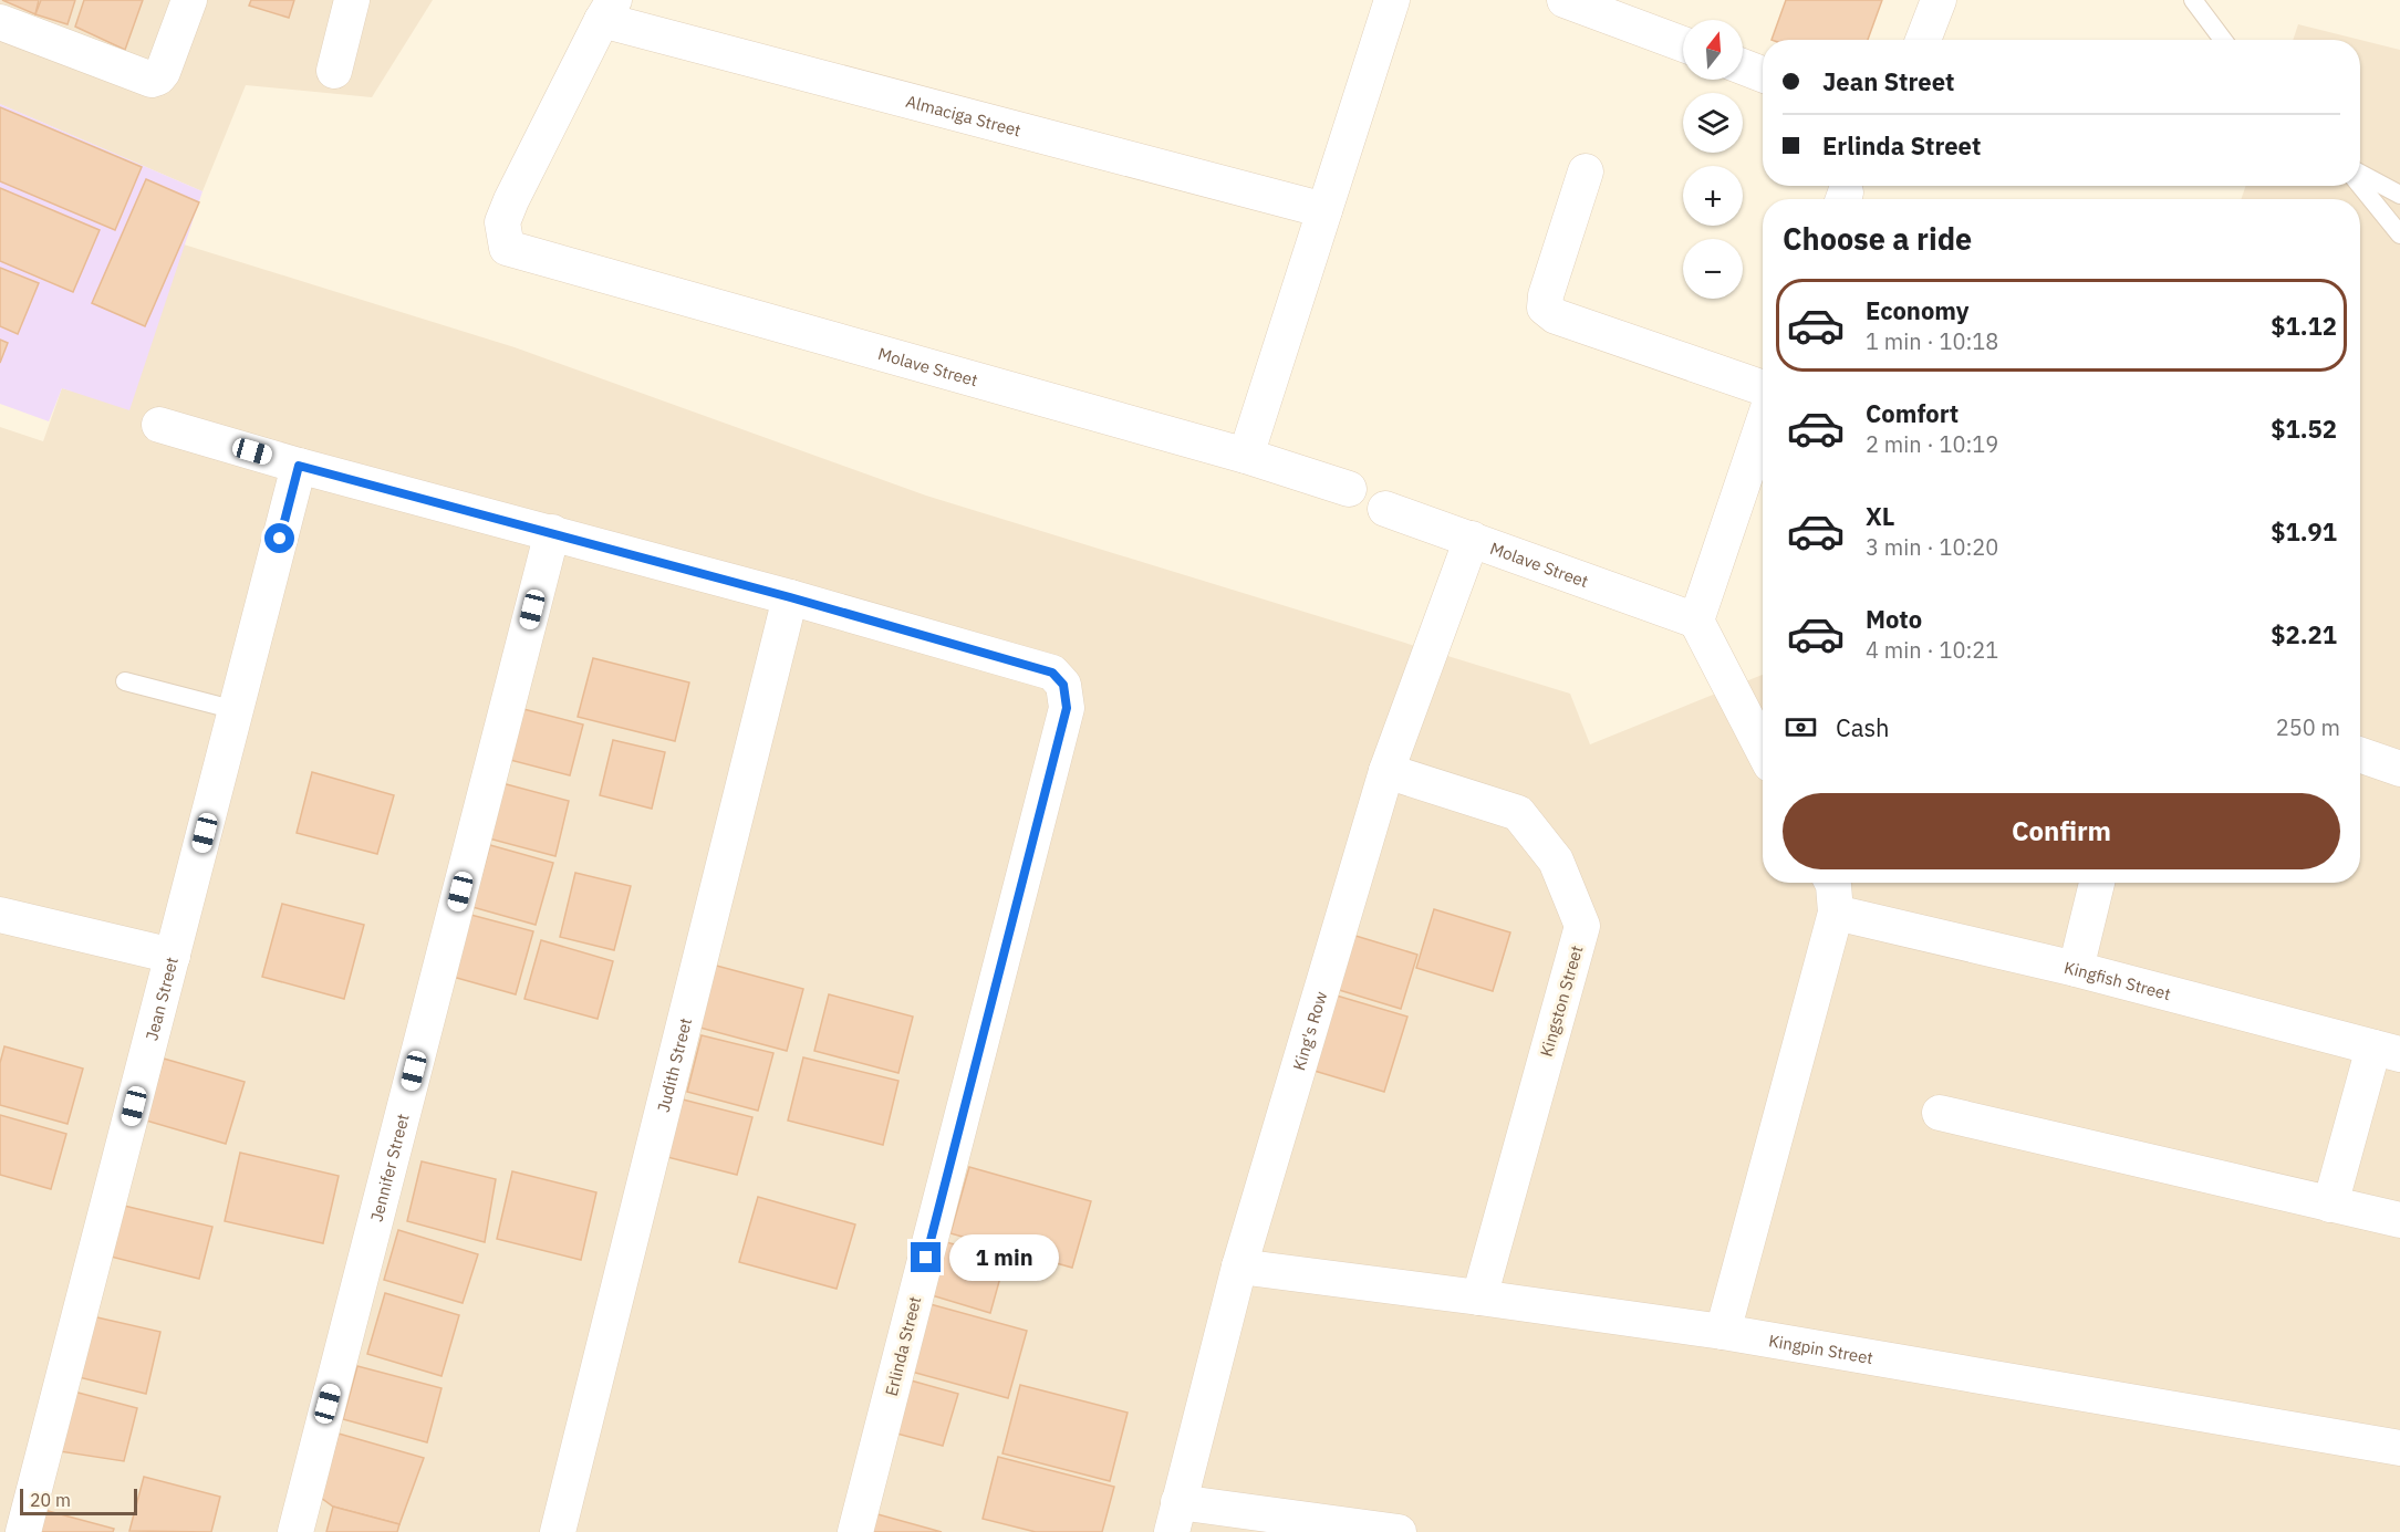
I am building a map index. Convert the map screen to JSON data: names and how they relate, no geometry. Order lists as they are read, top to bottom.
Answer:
{
  "streets": {
    "street": [
      "Almaciga Street",
      "Molave Street",
      "Kingfish Street",
      "Jean Street",
      "Kingston Street",
      "King's Row",
      "Judith Street",
      "Jennifer Street",
      "Erlinda Street",
      "Kingpin Street"
    ]
  },
  "crossings": [
    ["Almaciga Street", "Molave Street"],
    ["Molave Street", "King's Row"],
    ["Jean Street", "Erlinda Street"],
    ["Kingston Street", "King's Row"],
    ["Kingston Street", "Kingpin Street"],
    ["King's Row", "Kingpin Street"],
    ["Judith Street", "Erlinda Street"],
    ["Jennifer Street", "Erlinda Street"]
  ],
  "scale_bar": "20 m",
  "north": "top",
  "page": {
    "map_buttons": ["+", "−"],
    "banner": ["Jean Street", "Erlinda Street"],
    "heading": "Choose a ride",
    "list": [
      {
        "name": "Economy",
        "note": "1 min · 10:18",
        "value": "$1.12"
      },
      {
        "name": "Comfort",
        "note": "2 min · 10:19",
        "value": "$1.52"
      },
      {
        "name": "XL",
        "note": "3 min · 10:20",
        "value": "$1.91"
      },
      {
        "name": "Moto",
        "note": "4 min · 10:21",
        "value": "$2.21"
      }
    ],
    "pay": ["Cash", "250 m"],
    "buttons": "Confirm",
    "bubble": "1 min",
    "scale": "20 m"
  }
}
